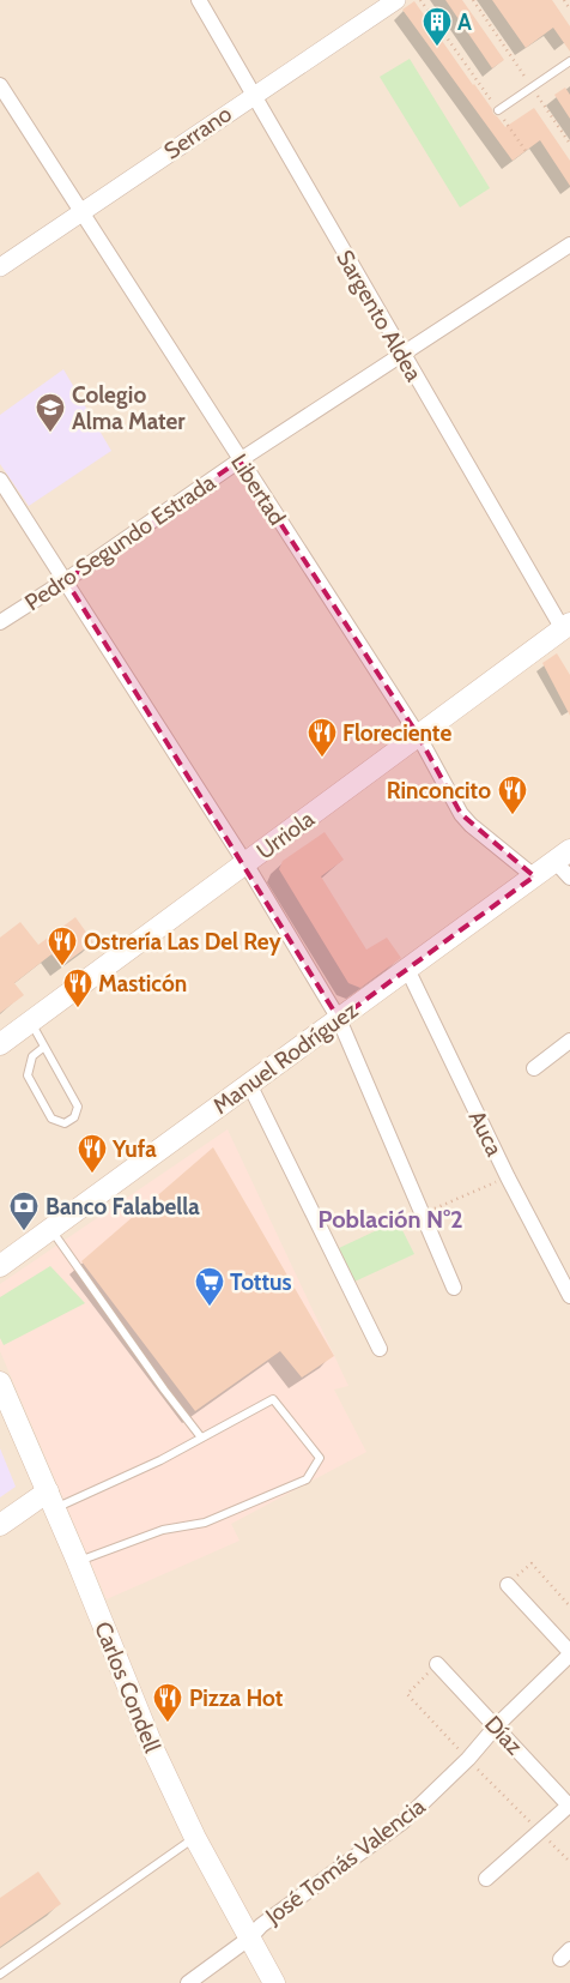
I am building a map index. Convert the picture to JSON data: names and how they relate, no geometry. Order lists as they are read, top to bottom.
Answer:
{
  "streets": {
    "main road": ["Urriola", "Manuel Rodríguez", "Carlos Condell"],
    "street": [
      "Serrano",
      "Sargento Aldea",
      "Libertad",
      "Pedro Segundo Estrada",
      "Auca",
      "Díaz",
      "José Tomás Valencia"
    ]
  },
  "crossings": [
    ["Serrano", "Sargento Aldea"],
    ["Serrano", "Libertad"],
    ["Sargento Aldea", "Pedro Segundo Estrada"],
    ["Sargento Aldea", "Urriola"],
    ["Libertad", "Pedro Segundo Estrada"],
    ["Libertad", "Urriola"],
    ["Libertad", "Manuel Rodríguez"],
    ["Manuel Rodríguez", "Auca"],
    ["Carlos Condell", "José Tomás Valencia"],
    ["Díaz", "José Tomás Valencia"]
  ],
  "districts": ["Población N°2"],
  "places": {
    "building": ["A"],
    "school or university": ["Colegio Alma Mater"],
    "restaurant": [
      "Floreciente",
      "Rinconcito",
      "Ostrería Las Del Rey",
      "Masticón",
      "Yufa",
      "Pizza Hot"
    ],
    "bank": ["Banco Falabella"],
    "supermarket": ["Tottus"]
  }
}
